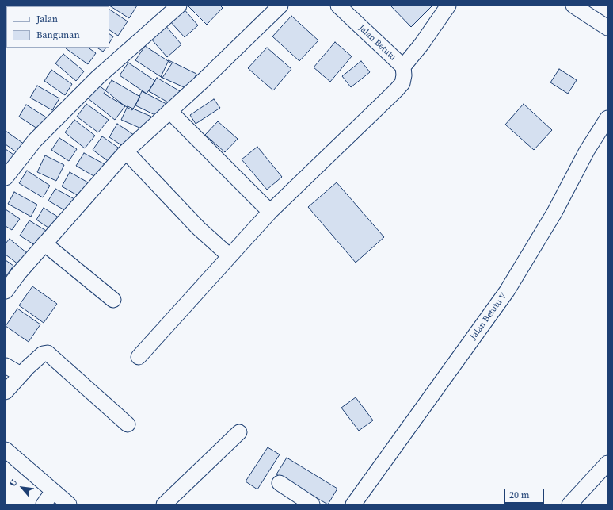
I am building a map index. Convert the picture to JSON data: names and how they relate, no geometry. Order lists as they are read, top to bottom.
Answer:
{
  "streets": {
    "street": ["Jalan Betutu", "Jalan Betutu V"]
  },
  "legend": ["Jalan", "Bangunan"],
  "scale_bar": "20 m",
  "north": "top left"
}
